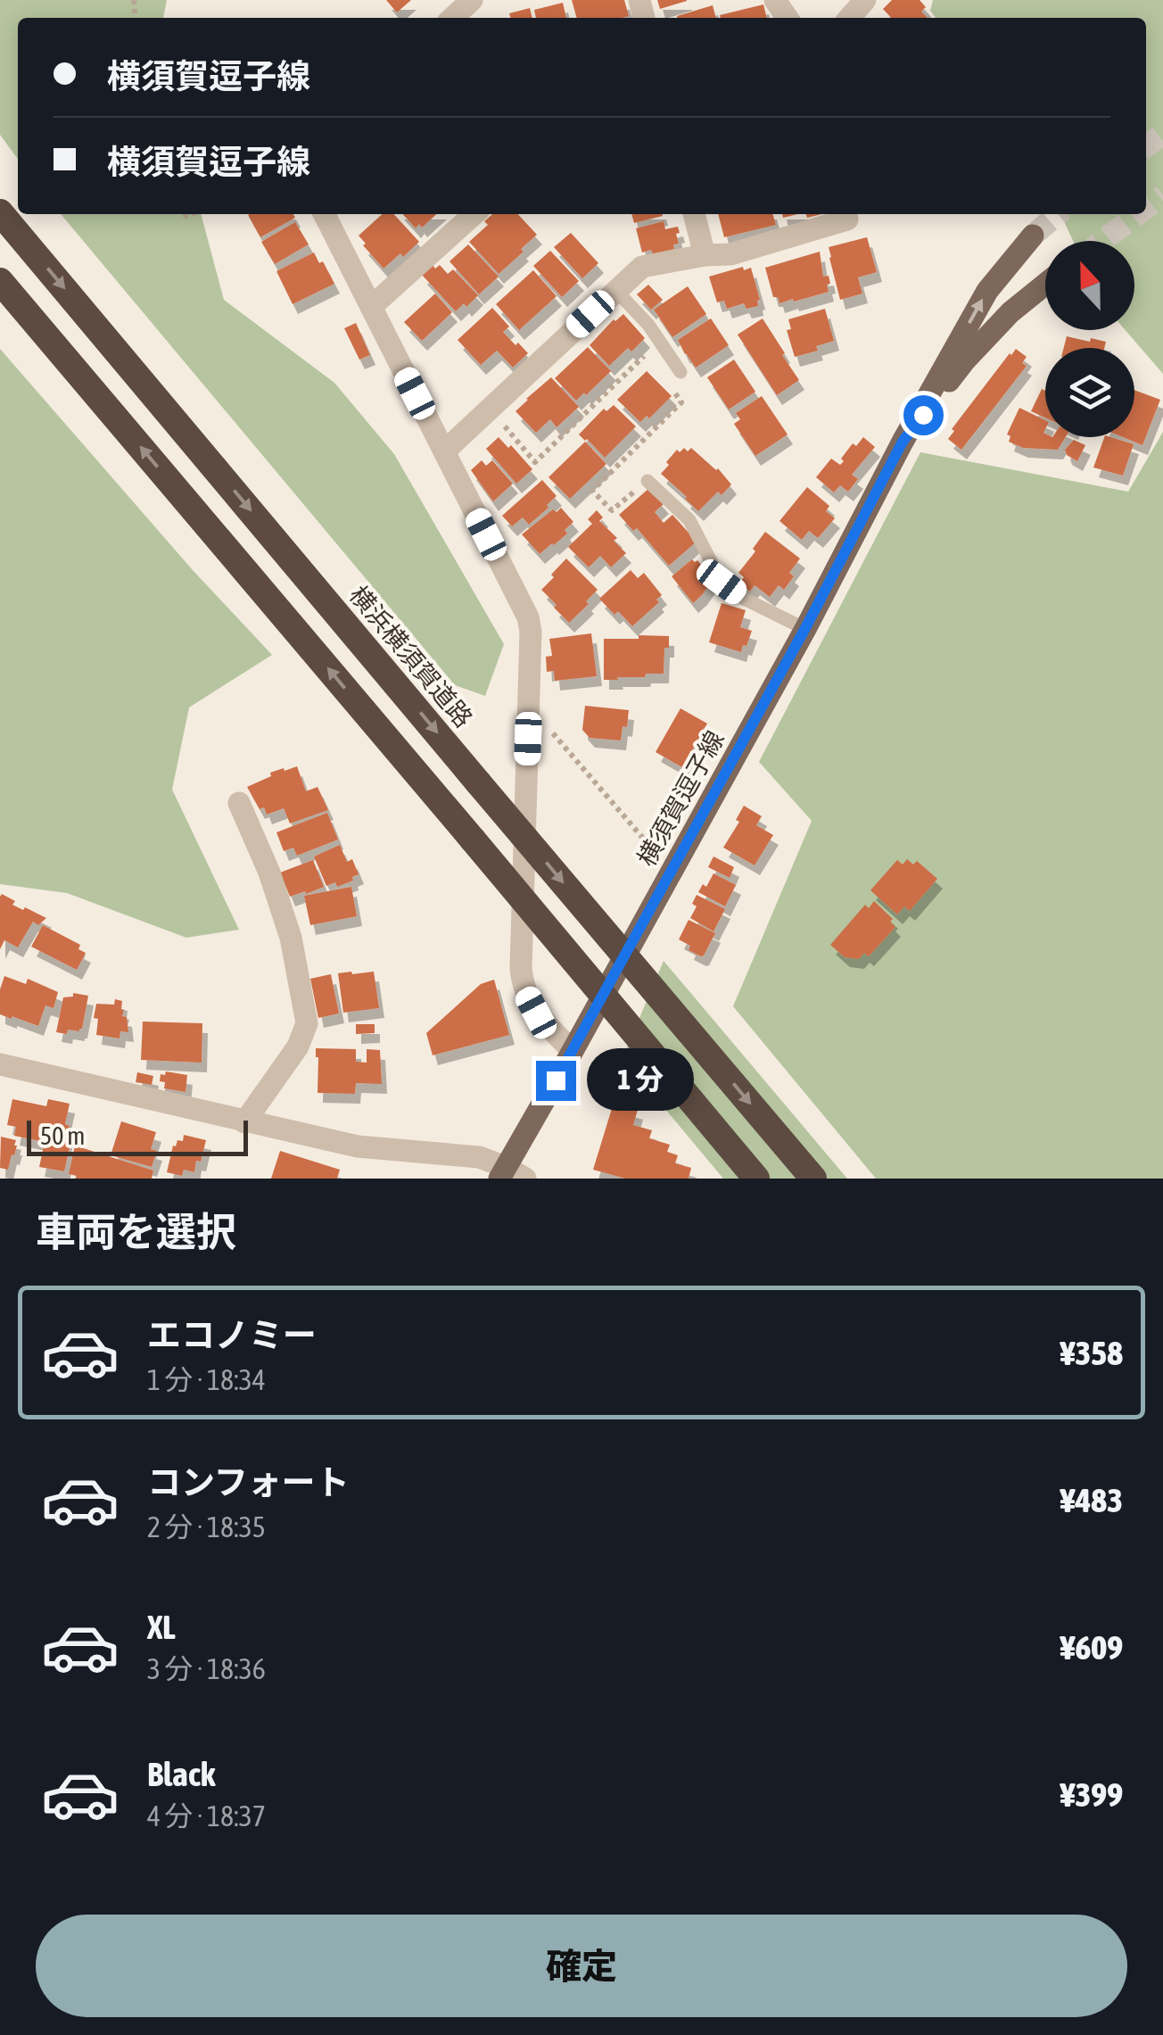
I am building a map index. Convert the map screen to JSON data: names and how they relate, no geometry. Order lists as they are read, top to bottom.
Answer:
{
  "streets": {
    "highway": ["横浜横須賀道路"],
    "main road": ["横須賀逗子線"]
  },
  "scale_bar": "50 m",
  "north": "top",
  "page": {
    "banner": ["横須賀逗子線", "横須賀逗子線"],
    "bubble": "1 分",
    "scale": "50 m",
    "heading": "車両を選択",
    "list": [
      {
        "name": "エコノミー",
        "note": "1 分 · 18:34",
        "value": "¥358"
      },
      {
        "name": "コンフォート",
        "note": "2 分 · 18:35",
        "value": "¥483"
      },
      {
        "name": "XL",
        "note": "3 分 · 18:36",
        "value": "¥609"
      },
      {
        "name": "Black",
        "note": "4 分 · 18:37",
        "value": "¥399"
      }
    ],
    "buttons": "確定"
  }
}
